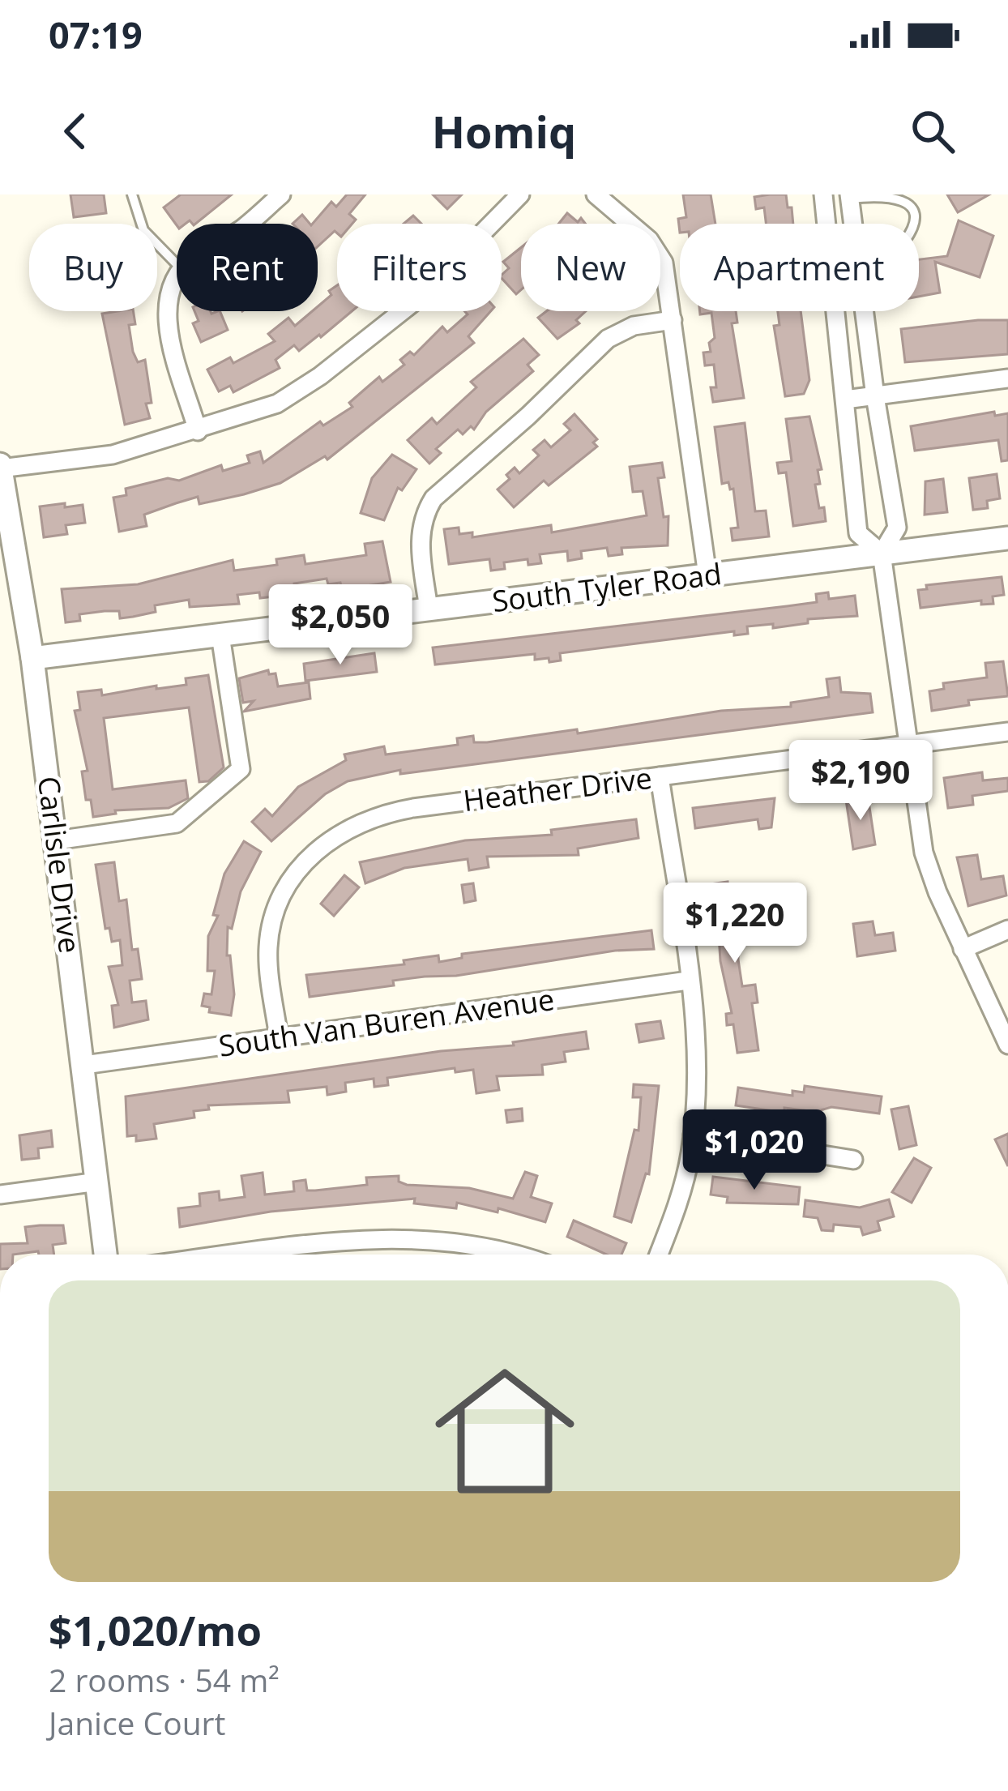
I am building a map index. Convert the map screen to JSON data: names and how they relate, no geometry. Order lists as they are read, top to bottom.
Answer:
{
  "streets": {
    "street": [
      "South Tyler Road",
      "Heather Drive",
      "Carlisle Drive",
      "South Van Buren Avenue"
    ]
  },
  "crossings": [
    ["South Tyler Road", "Carlisle Drive"],
    ["Heather Drive", "South Van Buren Avenue"],
    ["Carlisle Drive", "South Van Buren Avenue"]
  ],
  "page": {
    "status": "07:19",
    "header": "Homiq",
    "chip": [
      "Buy",
      "Rent",
      "Filters",
      "New",
      "Apartment"
    ],
    "price": [
      "$2,050",
      "$2,190",
      "$1,220",
      "$1,020"
    ],
    "list": [
      {
        "name": "$1,020/mo",
        "note": "2 rooms · 54 m² · Janice Court"
      }
    ]
  }
}
